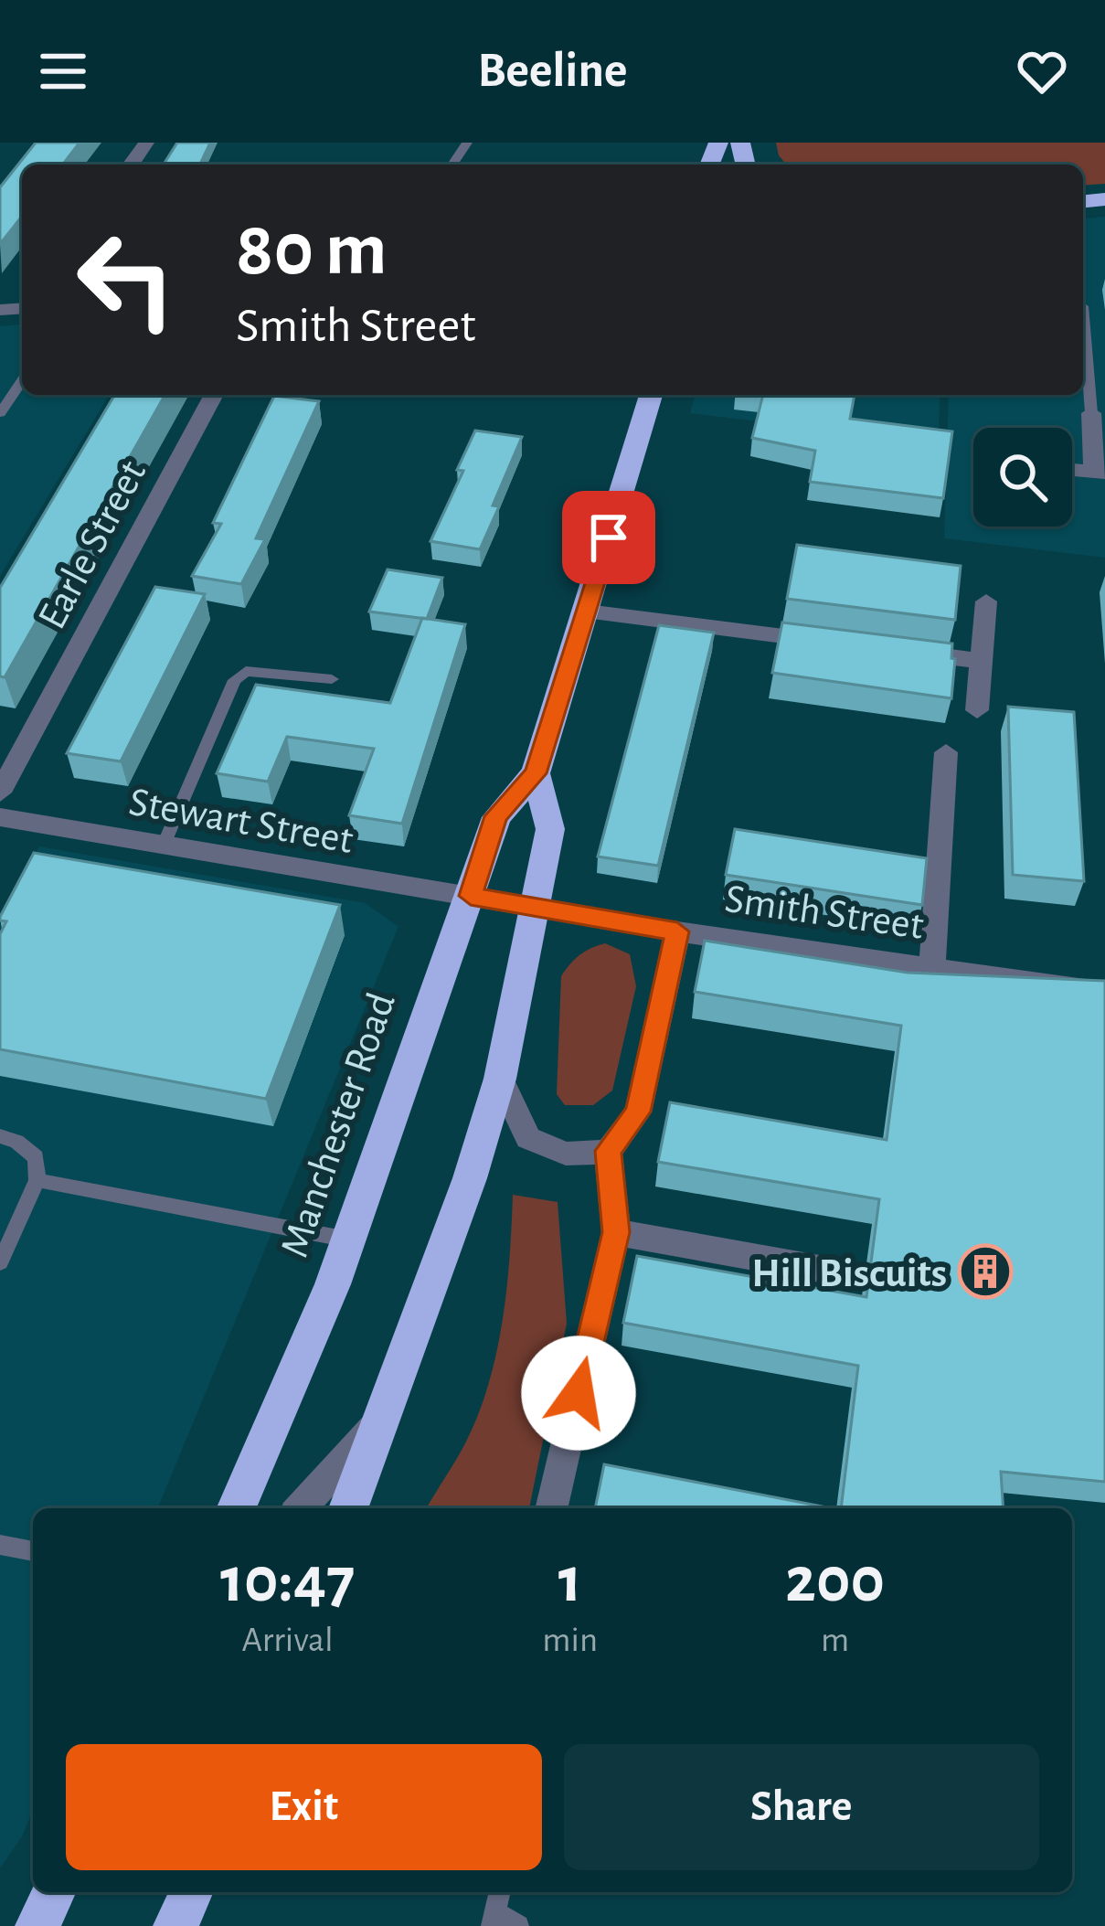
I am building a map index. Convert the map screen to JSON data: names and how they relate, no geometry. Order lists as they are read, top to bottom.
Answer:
{
  "streets": {
    "highway": ["Manchester Road"],
    "street": ["Earle Street", "Stewart Street", "Smith Street"]
  },
  "crossings": [
    ["Stewart Street", "Smith Street"],
    ["Stewart Street", "Manchester Road"]
  ],
  "places": {
    "building": ["Hill Biscuits"]
  },
  "page": {
    "header": "Beeline",
    "turn": ["80 m", "Smith Street"],
    "eta": [
      "10:47",
      "Arrival",
      "1",
      "min",
      "200",
      "m"
    ],
    "buttons": ["Exit", "Share"]
  }
}
